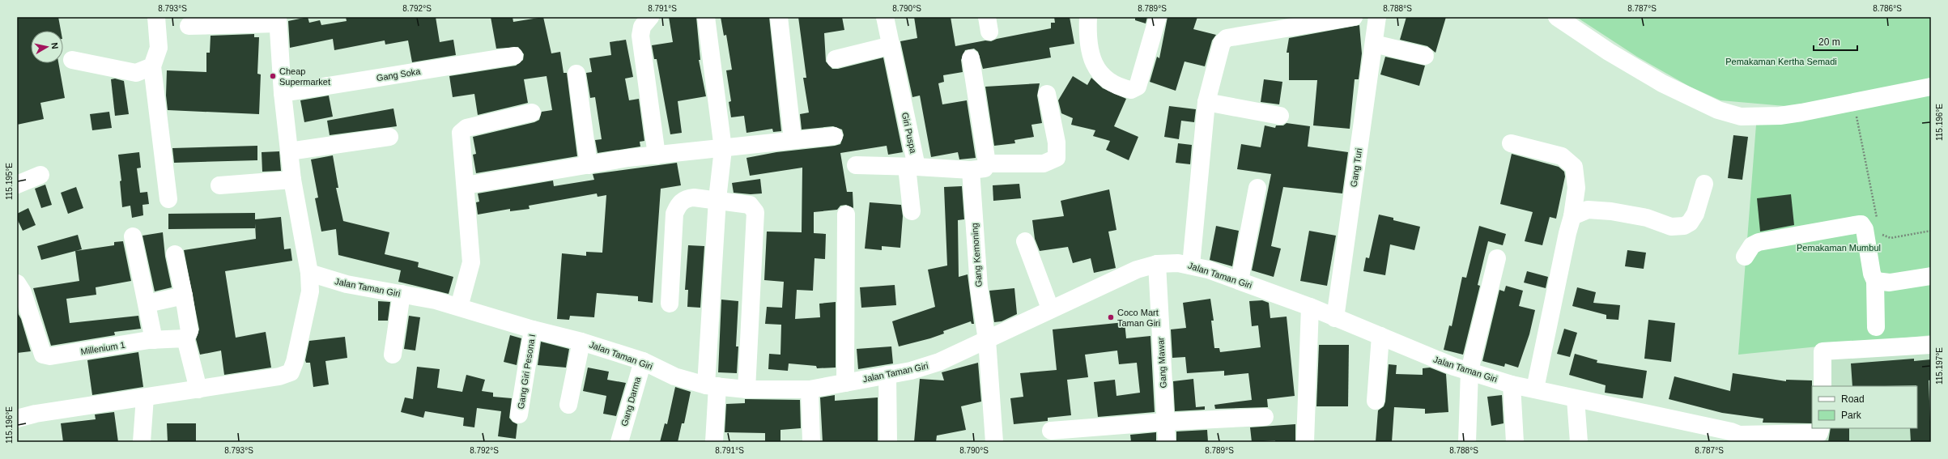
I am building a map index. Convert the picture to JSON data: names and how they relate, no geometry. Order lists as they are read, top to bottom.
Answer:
{
  "streets": {
    "street": [
      "Gang Soka",
      "Giri Puspa",
      "Gang Turi",
      "Gang Kemoning",
      "Jalan Taman Giri",
      "Millenium 1",
      "Gang Mawar",
      "Gang Giri Pesona I",
      "Gang Darma"
    ]
  },
  "crossings": [
    ["Gang Turi", "Jalan Taman Giri"],
    ["Gang Kemoning", "Jalan Taman Giri"],
    ["Jalan Taman Giri", "Gang Mawar"],
    ["Jalan Taman Giri", "Gang Giri Pesona I"],
    ["Jalan Taman Giri", "Gang Darma"]
  ],
  "parks": ["Pemakaman Kertha Semadi", "Pemakaman Mumbul"],
  "places": ["Cheap Supermarket", "Coco Mart Taman Giri"],
  "legend": ["Road", "Park"],
  "scale_bar": "20 m",
  "north": "right",
  "coordinates": [
    "8.793°S",
    "8.792°S",
    "8.791°S",
    "8.790°S",
    "8.789°S",
    "8.788°S",
    "8.787°S",
    "8.786°S",
    "115.196°E",
    "115.195°E",
    "115.197°E"
  ]
}
